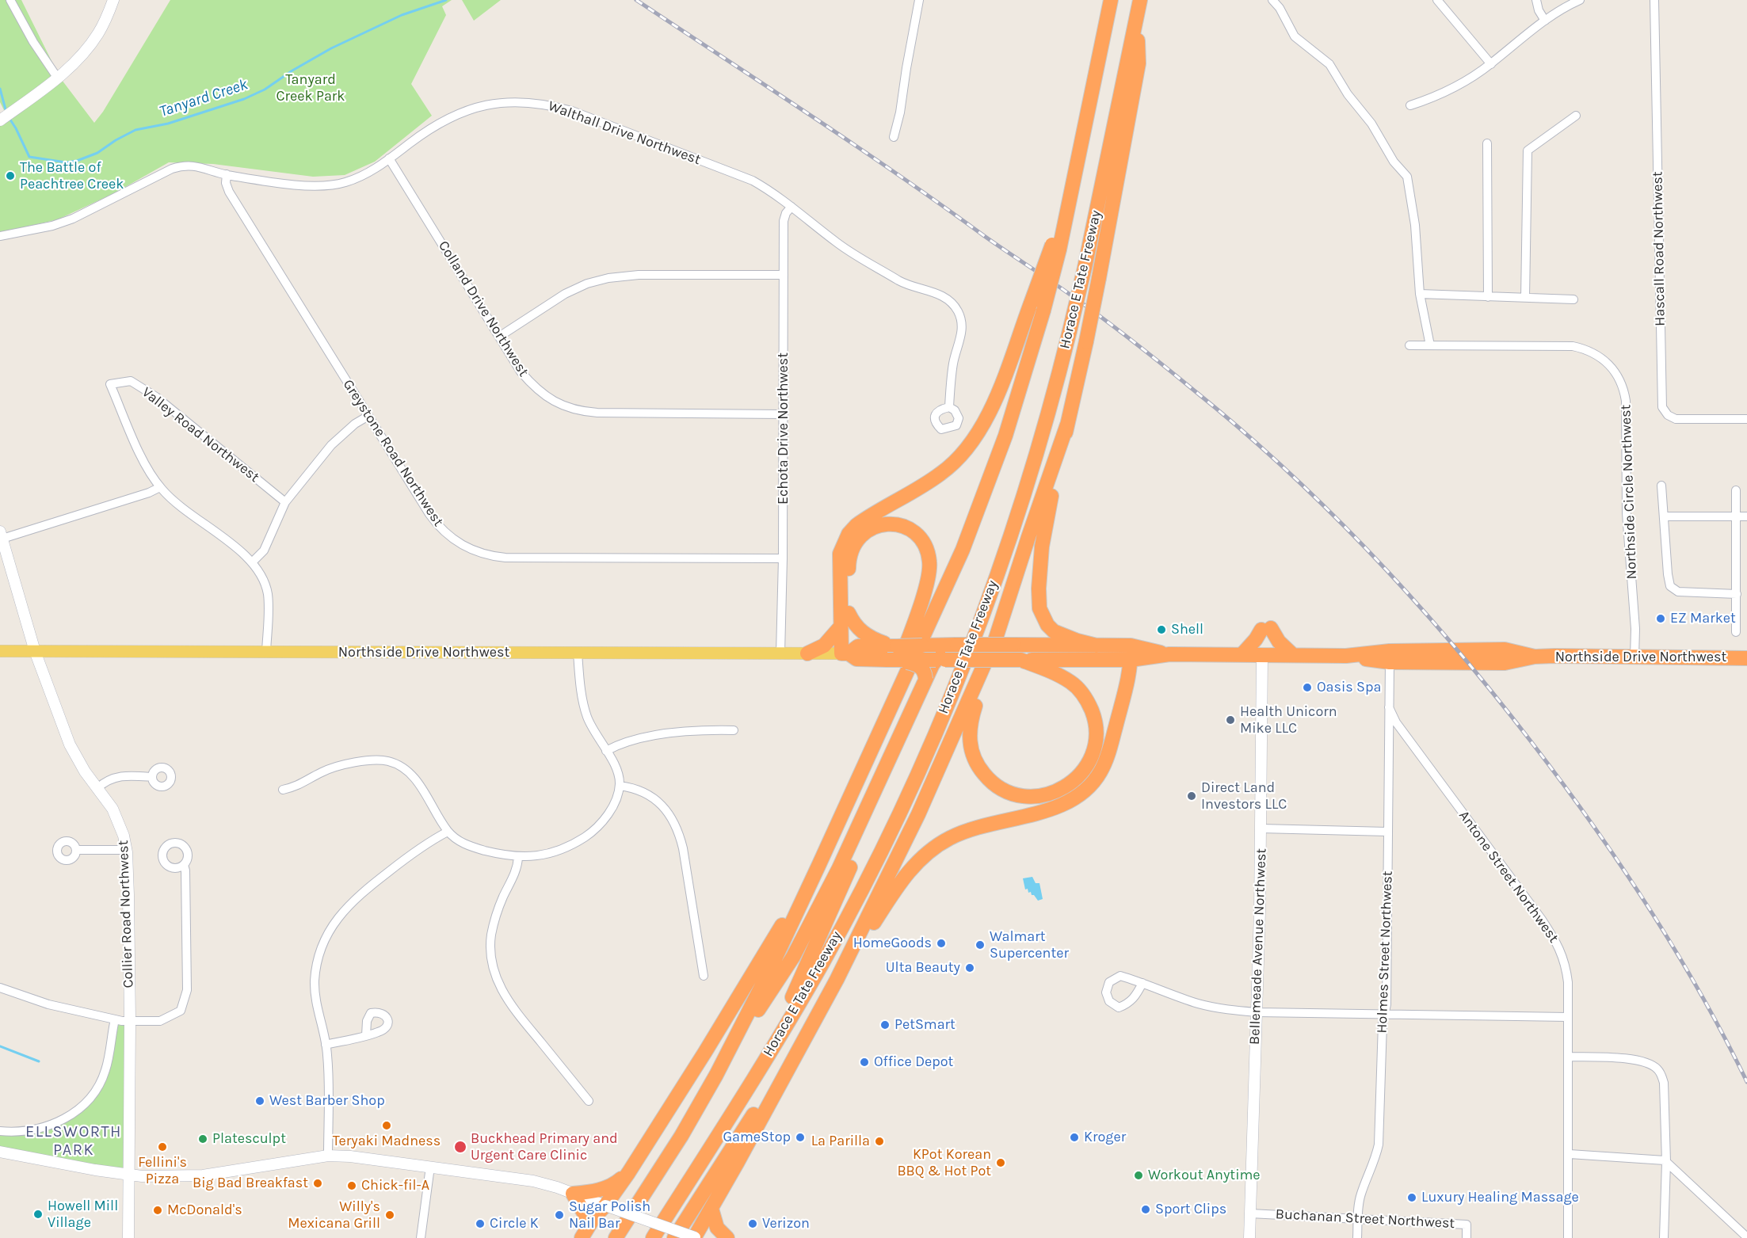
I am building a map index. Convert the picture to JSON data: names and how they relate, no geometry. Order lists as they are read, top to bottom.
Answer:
{
  "streets": {
    "highway": ["Horace E Tate Freeway", "Northside Drive Northwest"],
    "street": [
      "Walthall Drive Northwest",
      "Hascall Road Northwest",
      "Colland Drive Northwest",
      "Echota Drive Northwest",
      "Valley Road Northwest",
      "Greystone Road Northwest",
      "Northside Circle Northwest",
      "Antone Street Northwest",
      "Collier Road Northwest",
      "Bellemeade Avenue Northwest",
      "Holmes Street Northwest",
      "Buchanan Street Northwest"
    ]
  },
  "crossings": [
    ["Walthall Drive Northwest", "Colland Drive Northwest"],
    ["Walthall Drive Northwest", "Echota Drive Northwest"],
    ["Walthall Drive Northwest", "Greystone Road Northwest"],
    ["Colland Drive Northwest", "Echota Drive Northwest"],
    ["Echota Drive Northwest", "Greystone Road Northwest"],
    ["Echota Drive Northwest", "Northside Drive Northwest"],
    ["Northside Circle Northwest", "Northside Drive Northwest"],
    ["Northside Drive Northwest", "Collier Road Northwest"],
    ["Northside Drive Northwest", "Bellemeade Avenue Northwest"],
    ["Northside Drive Northwest", "Holmes Street Northwest"],
    ["Antone Street Northwest", "Holmes Street Northwest"],
    ["Bellemeade Avenue Northwest", "Buchanan Street Northwest"],
    ["Holmes Street Northwest", "Buchanan Street Northwest"]
  ],
  "districts": ["ELLSWORTH PARK"],
  "water": ["Tanyard Creek"],
  "parks": ["Tanyard Creek Park"],
  "places": [
    "The Battle of Peachtree Creek",
    "EZ Market",
    "Shell",
    "Oasis Spa",
    "Health Unicorn Mike LLC",
    "Direct Land Investors LLC",
    "HomeGoods",
    "Walmart Supercenter",
    "Ulta Beauty",
    "PetSmart",
    "Office Depot",
    "West Barber Shop",
    "Teryaki Madness",
    "GameStop",
    "Kroger",
    "Platesculpt",
    "La Parilla",
    "Fellini's Pizza",
    "Buckhead Primary and Urgent Care Clinic",
    "KPot Korean BBQ & Hot Pot",
    "Workout Anytime",
    "Big Bad Breakfast",
    "Chick-fil-A",
    "Luxury Healing Massage",
    "Sport Clips",
    "McDonald's",
    "Howell Mill Village",
    "Willy's Mexicana Grill",
    "Sugar Polish Nail Bar",
    "Circle K",
    "Verizon"
  ]
}
